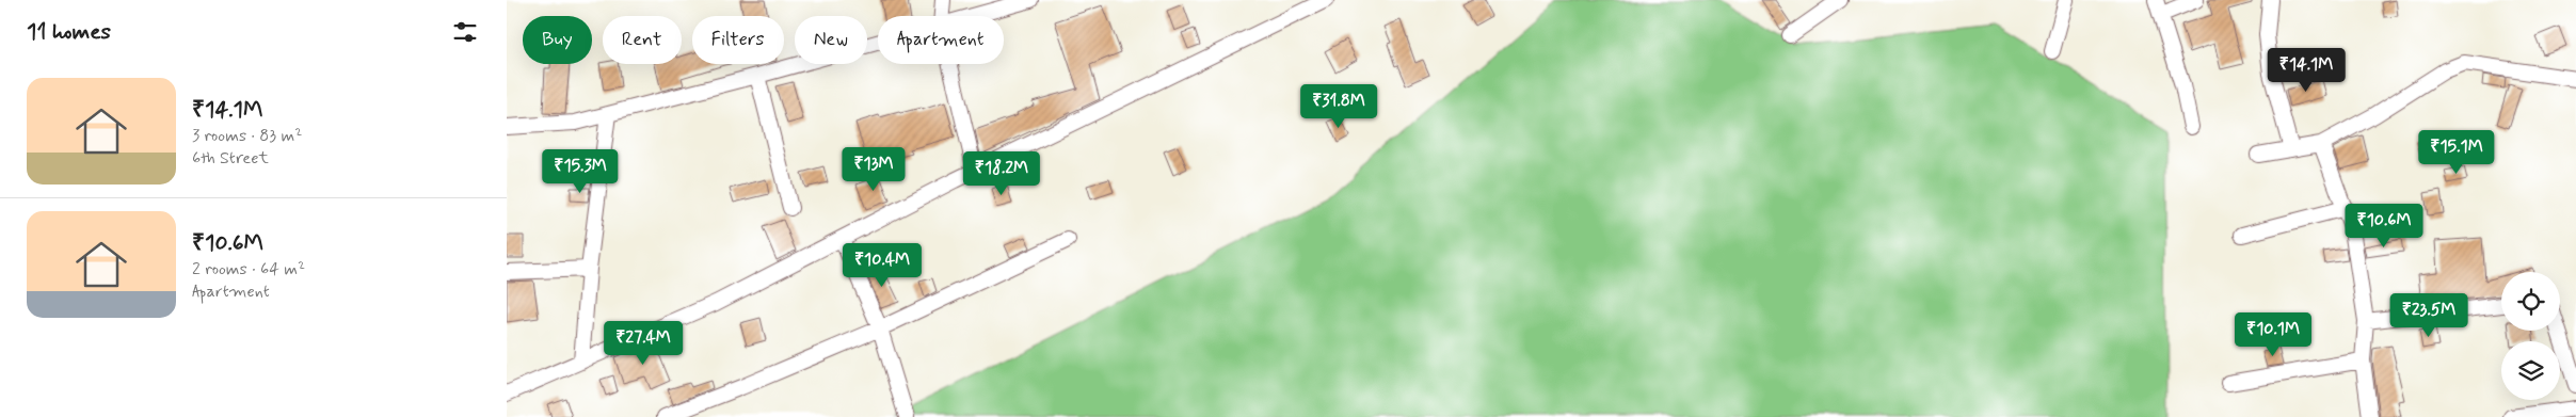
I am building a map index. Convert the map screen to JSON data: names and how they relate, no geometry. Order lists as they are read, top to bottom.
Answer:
{
  "page": {
    "heading": "11 homes",
    "chip": [
      "Buy",
      "Rent",
      "Filters",
      "New",
      "Apartment"
    ],
    "price": [
      "₹14.1M",
      "₹31.8M",
      "₹15.1M",
      "₹13M",
      "₹15.3M",
      "₹18.2M",
      "₹10.6M",
      "₹10.4M",
      "₹23.5M",
      "₹10.1M",
      "₹27.4M"
    ],
    "list": [
      {
        "name": "₹14.1M",
        "note": "3 rooms · 83 m² · 6th Street"
      },
      {
        "name": "₹10.6M",
        "note": "2 rooms · 64 m² · Apartment"
      }
    ]
  }
}
